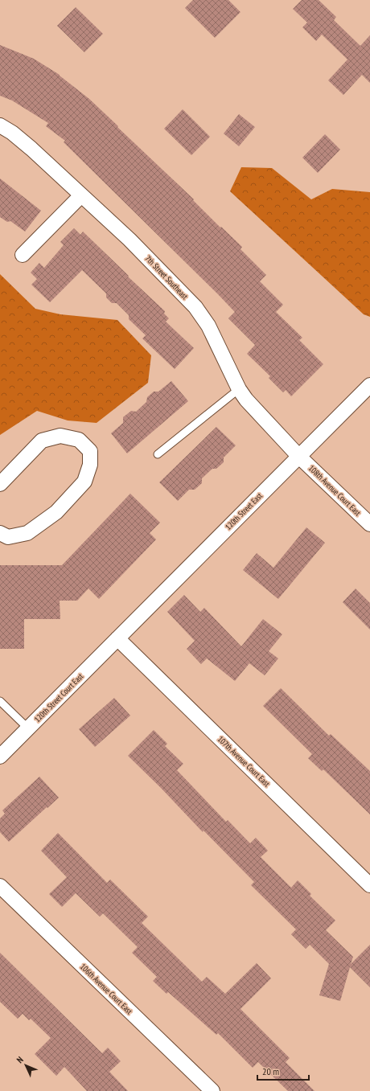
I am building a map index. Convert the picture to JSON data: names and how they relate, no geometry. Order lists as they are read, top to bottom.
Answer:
{
  "streets": {
    "street": [
      "7th Street Southeast",
      "108th Avenue Court East",
      "120th Street East",
      "120th Street Court East",
      "107th Avenue Court East",
      "106th Avenue Court East"
    ]
  },
  "crossings": [
    ["7th Street Southeast", "108th Avenue Court East"],
    ["7th Street Southeast", "120th Street East"],
    ["108th Avenue Court East", "120th Street East"],
    ["120th Street East", "120th Street Court East"],
    ["120th Street East", "107th Avenue Court East"],
    ["120th Street Court East", "107th Avenue Court East"]
  ],
  "scale_bar": "20 m",
  "north": "top left"
}
